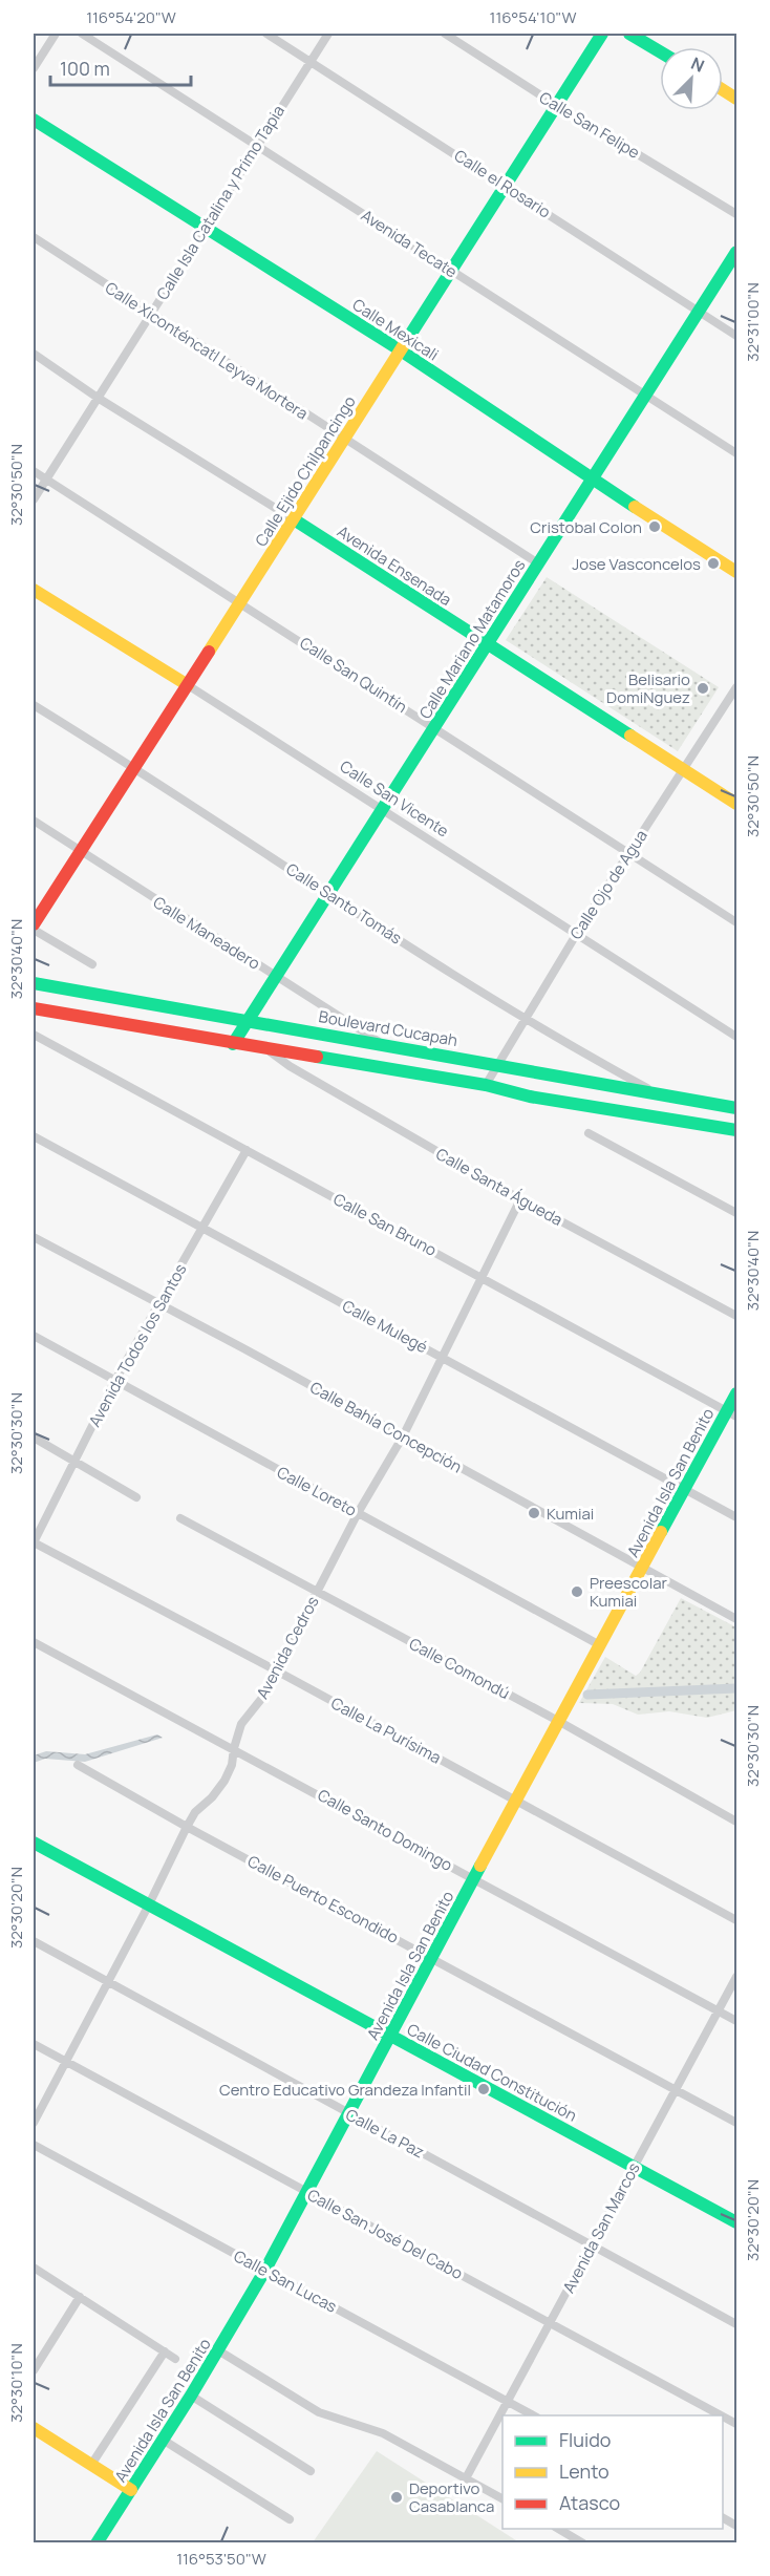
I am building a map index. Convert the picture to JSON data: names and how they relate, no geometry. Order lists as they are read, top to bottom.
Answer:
{
  "streets": {
    "street": [
      "Calle San Felipe",
      "Calle el Rosario",
      "Calle Isla Catalina y Primo Tapia",
      "Avenida Tecate",
      "Calle Mexicali",
      "Calle Xiconténcatl Leyva Mortera",
      "Calle Ejido Chilpancingo",
      "Avenida Ensenada",
      "Calle Mariano Matamoros",
      "Calle San Quintín",
      "Calle San Vicente",
      "Calle Ojo de Agua",
      "Calle Santo Tomás",
      "Calle Maneadero",
      "Boulevard Cucapah",
      "Calle Santa Águeda",
      "Calle San Bruno",
      "Calle Mulegé",
      "Avenida Todos los Santos",
      "Calle Bahía Concepción",
      "Avenida Isla San Benito",
      "Calle Loreto",
      "Avenida Cedros",
      "Calle Comondú",
      "Calle La Purísima",
      "Calle Santo Domingo",
      "Calle Puerto Escondido",
      "Calle Ciudad Constitución",
      "Calle La Paz",
      "Avenida San Marcos",
      "Calle San José Del Cabo",
      "Calle San Lucas"
    ]
  },
  "crossings": [
    ["Calle San Felipe", "Calle Ejido Chilpancingo"],
    ["Calle el Rosario", "Calle Isla Catalina y Primo Tapia"],
    ["Calle el Rosario", "Calle Ejido Chilpancingo"],
    ["Calle el Rosario", "Calle Mariano Matamoros"],
    ["Calle Isla Catalina y Primo Tapia", "Avenida Tecate"],
    ["Calle Isla Catalina y Primo Tapia", "Calle Mexicali"],
    ["Calle Isla Catalina y Primo Tapia", "Calle Xiconténcatl Leyva Mortera"],
    ["Calle Isla Catalina y Primo Tapia", "Avenida Ensenada"],
    ["Calle Isla Catalina y Primo Tapia", "Calle San Quintín"],
    ["Avenida Tecate", "Calle Ejido Chilpancingo"],
    ["Avenida Tecate", "Calle Mariano Matamoros"],
    ["Calle Mexicali", "Calle Ejido Chilpancingo"],
    ["Calle Mexicali", "Calle Mariano Matamoros"],
    ["Calle Xiconténcatl Leyva Mortera", "Calle Ejido Chilpancingo"],
    ["Calle Xiconténcatl Leyva Mortera", "Calle Mariano Matamoros"],
    ["Calle Ejido Chilpancingo", "Avenida Ensenada"],
    ["Calle Ejido Chilpancingo", "Calle San Quintín"],
    ["Calle Ejido Chilpancingo", "Calle San Vicente"],
    ["Calle Ejido Chilpancingo", "Calle Santo Tomás"],
    ["Calle Ejido Chilpancingo", "Calle Maneadero"],
    ["Avenida Ensenada", "Calle Mariano Matamoros"],
    ["Avenida Ensenada", "Calle Ojo de Agua"],
    ["Calle Mariano Matamoros", "Calle San Quintín"],
    ["Calle Mariano Matamoros", "Calle San Vicente"],
    ["Calle Mariano Matamoros", "Calle Santo Tomás"],
    ["Calle Mariano Matamoros", "Calle Maneadero"],
    ["Calle Mariano Matamoros", "Boulevard Cucapah"],
    ["Calle San Quintín", "Calle Ojo de Agua"],
    ["Calle San Vicente", "Calle Ojo de Agua"],
    ["Calle Ojo de Agua", "Calle Santo Tomás"],
    ["Calle Ojo de Agua", "Boulevard Cucapah"],
    ["Calle Santo Tomás", "Boulevard Cucapah"],
    ["Calle Maneadero", "Boulevard Cucapah"],
    ["Calle Santa Águeda", "Avenida Cedros"],
    ["Calle San Bruno", "Avenida Todos los Santos"],
    ["Calle San Bruno", "Avenida Isla San Benito"],
    ["Calle San Bruno", "Avenida Cedros"],
    ["Calle Mulegé", "Avenida Todos los Santos"],
    ["Calle Mulegé", "Avenida Isla San Benito"],
    ["Calle Mulegé", "Avenida Cedros"],
    ["Avenida Todos los Santos", "Calle Bahía Concepción"],
    ["Avenida Todos los Santos", "Calle Loreto"],
    ["Avenida Todos los Santos", "Calle La Purísima"],
    ["Calle Bahía Concepción", "Avenida Isla San Benito"],
    ["Calle Bahía Concepción", "Avenida Cedros"],
    ["Avenida Isla San Benito", "Calle Loreto"],
    ["Avenida Isla San Benito", "Calle Comondú"],
    ["Avenida Isla San Benito", "Calle La Purísima"],
    ["Avenida Isla San Benito", "Calle Santo Domingo"],
    ["Avenida Isla San Benito", "Calle Puerto Escondido"],
    ["Avenida Isla San Benito", "Calle Ciudad Constitución"],
    ["Avenida Isla San Benito", "Calle La Paz"],
    ["Avenida Isla San Benito", "Calle San José Del Cabo"],
    ["Avenida Isla San Benito", "Calle San Lucas"],
    ["Calle Loreto", "Avenida Cedros"],
    ["Avenida Cedros", "Calle Comondú"],
    ["Avenida Cedros", "Calle La Purísima"],
    ["Avenida Cedros", "Calle Santo Domingo"],
    ["Avenida Cedros", "Calle Puerto Escondido"],
    ["Avenida Cedros", "Calle Ciudad Constitución"],
    ["Avenida Cedros", "Calle La Paz"],
    ["Avenida Cedros", "Calle San José Del Cabo"],
    ["Calle Santo Domingo", "Avenida San Marcos"],
    ["Calle Puerto Escondido", "Avenida San Marcos"],
    ["Calle Ciudad Constitución", "Avenida San Marcos"],
    ["Calle La Paz", "Avenida San Marcos"],
    ["Avenida San Marcos", "Calle San José Del Cabo"],
    ["Avenida San Marcos", "Calle San Lucas"]
  ],
  "places": [
    "Cristobal Colon",
    "Jose Vasconcelos",
    "Belisario DomiNguez",
    "Kumiai",
    "Preescolar Kumiai",
    "Centro Educativo Grandeza Infantil",
    "Deportivo Casablanca"
  ],
  "legend": ["Fluido", "Lento", "Atasco"],
  "scale_bar": "100 m",
  "north": "top right",
  "coordinates": [
    "116°54'20\"W",
    "116°54'10\"W",
    "32°31'00\"N",
    "32°30'50\"N",
    "32°30'40\"N",
    "32°30'30\"N",
    "32°30'20\"N",
    "32°30'10\"N",
    "116°53'50\"W"
  ]
}
